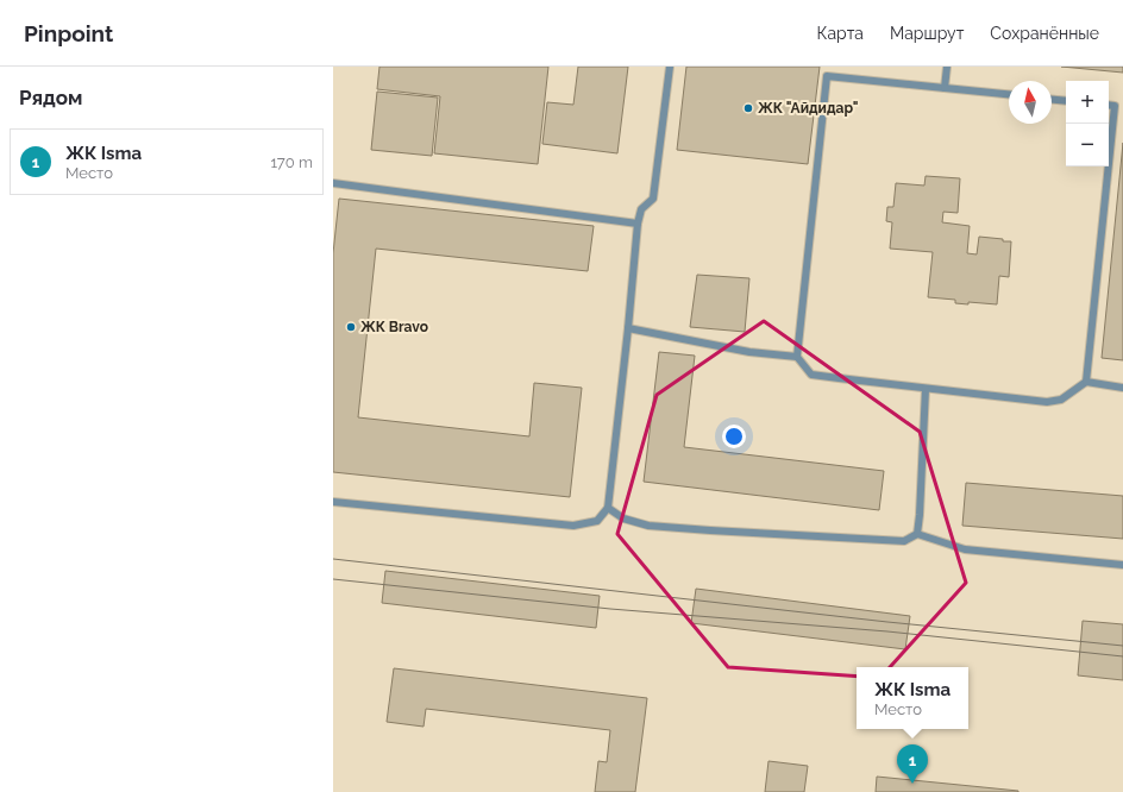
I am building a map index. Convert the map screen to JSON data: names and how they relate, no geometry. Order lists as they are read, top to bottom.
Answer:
{
  "places": ["ЖК \"Айдидар\"", "ЖК Bravo"],
  "north": "top",
  "page": {
    "header": "Pinpoint",
    "nav": ["Карта", "Маршрут", "Сохранённые"],
    "heading": "Рядом",
    "map_buttons": ["+", "−"],
    "list": [
      {
        "mark": "1",
        "name": "ЖК Isma",
        "note": "Место",
        "value": "170 m"
      }
    ],
    "popup": ["ЖК Isma", "Место"],
    "pins": "1"
  }
}
